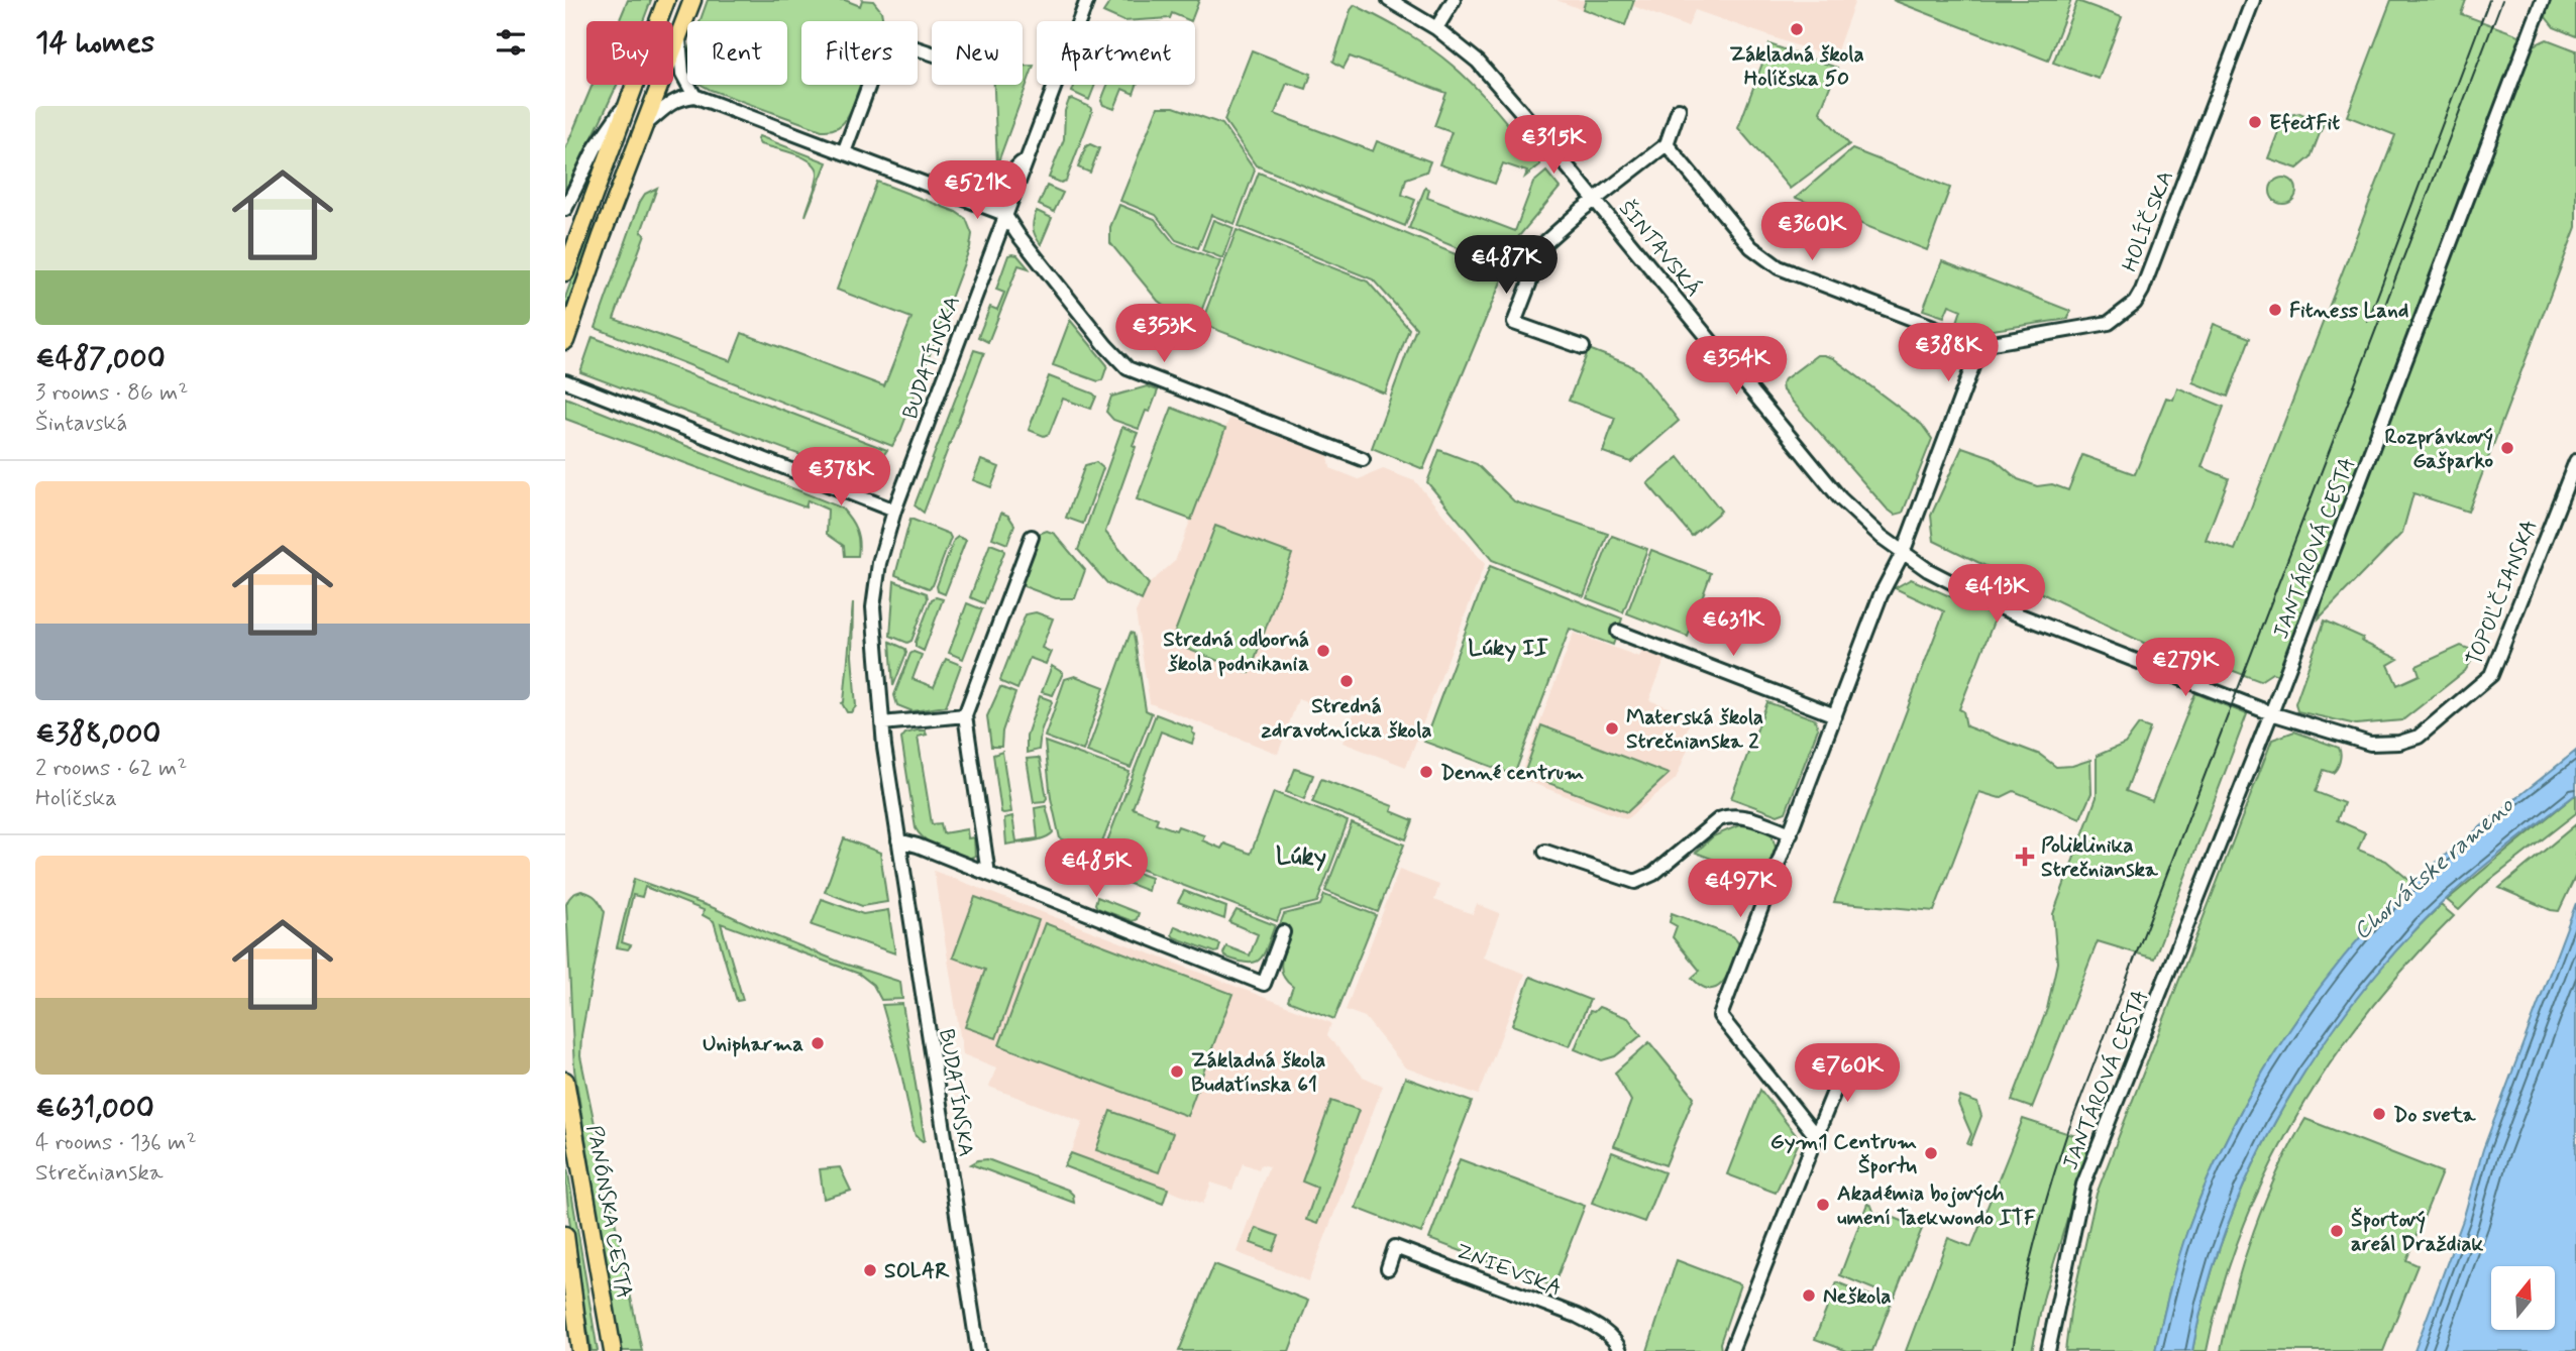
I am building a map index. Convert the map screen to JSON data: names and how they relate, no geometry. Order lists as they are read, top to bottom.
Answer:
{
  "streets": {
    "main road": ["PANÓNSKA CESTA"],
    "street": [
      "HOLÍČSKA",
      "ŠINTAVSKÁ",
      "BUDATÍNSKA",
      "JANTÁROVÁ CESTA",
      "TOPOĽČIANSKA",
      "ZNIEVSKA"
    ]
  },
  "crossings": [
    ["ŠINTAVSKÁ", "JANTÁROVÁ CESTA"],
    ["ŠINTAVSKÁ", "TOPOĽČIANSKA"],
    ["JANTÁROVÁ CESTA", "TOPOĽČIANSKA"]
  ],
  "districts": ["Lúky II", "Lúky"],
  "water": ["Chorvátske rameno"],
  "places": {
    "other": [
      "Základná škola Holíčska 50",
      "EfectFit",
      "Fitness Land",
      "Rozprávkový Gašparko",
      "Stredná odborná škola podnikania",
      "Stredná zdravotnícka škola",
      "Materská škola Strečnianska 2",
      "Denné centrum",
      "Unipharma",
      "Základná škola Budatínska 61",
      "Do sveta",
      "Gym1 Centrum Športu",
      "Akadémia bojových umení Taekwondo ITF",
      "Športový areál Draždiak",
      "SOLAR",
      "Neškola"
    ],
    "health": ["Poliklinika Strečnianska"]
  },
  "north": "top",
  "page": {
    "heading": "14 homes",
    "chip": [
      "Buy",
      "Rent",
      "Filters",
      "New",
      "Apartment"
    ],
    "list": [
      {
        "name": "€487,000",
        "note": "3 rooms · 86 m² · Šintavská"
      },
      {
        "name": "€388,000",
        "note": "2 rooms · 62 m² · Holíčska"
      },
      {
        "name": "€631,000",
        "note": "4 rooms · 136 m² · Strečnianska"
      }
    ],
    "price": [
      "€315K",
      "€521K",
      "€360K",
      "€487K",
      "€353K",
      "€388K",
      "€354K",
      "€378K",
      "€413K",
      "€631K",
      "€279K",
      "€485K",
      "€497K",
      "€760K"
    ]
  }
}
